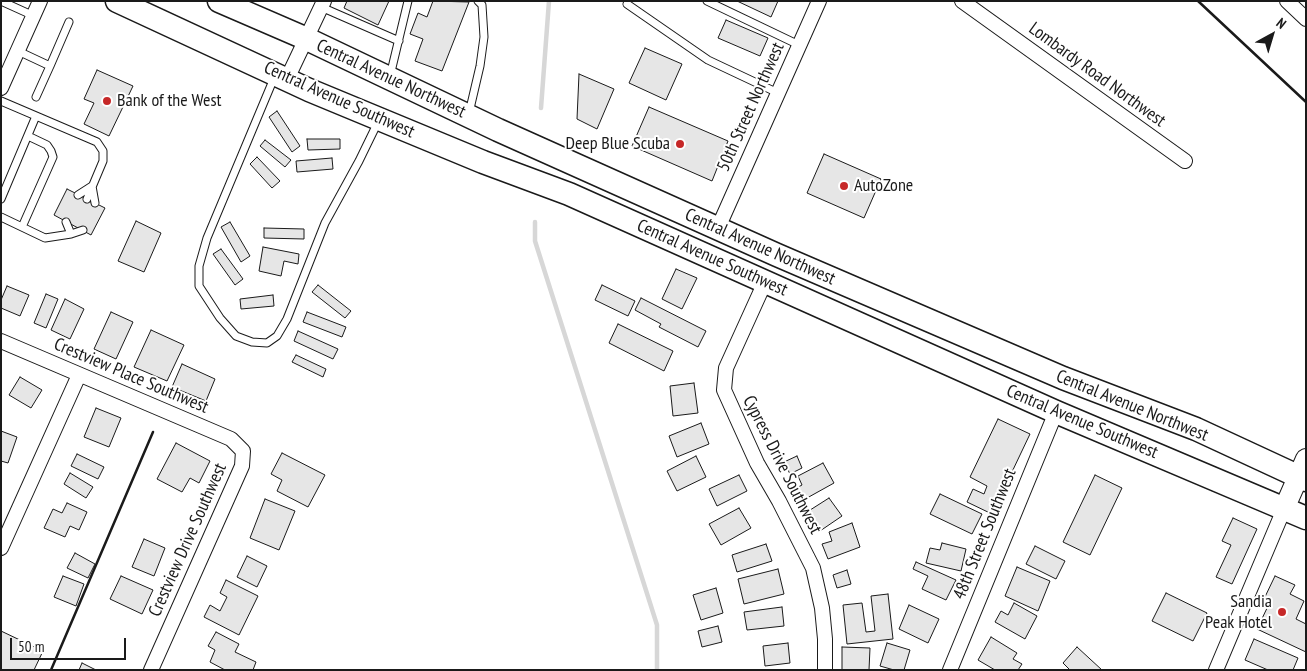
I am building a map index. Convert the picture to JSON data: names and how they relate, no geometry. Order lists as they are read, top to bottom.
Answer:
{
  "streets": {
    "main road": ["Central Avenue Northwest", "Central Avenue Southwest"],
    "street": [
      "Lombardy Road Northwest",
      "50th Street Northwest",
      "Crestview Place Southwest",
      "Cypress Drive Southwest",
      "48th Street Southwest",
      "Crestview Drive Southwest"
    ]
  },
  "crossings": [
    ["Central Avenue Northwest", "50th Street Northwest"],
    ["Central Avenue Southwest", "Cypress Drive Southwest"],
    ["Central Avenue Southwest", "48th Street Southwest"],
    ["Crestview Place Southwest", "Crestview Drive Southwest"]
  ],
  "places": [
    "Bank of the West",
    "Deep Blue Scuba",
    "AutoZone",
    "Sandia Peak Hotel"
  ],
  "scale_bar": "50 m",
  "north": "top right"
}
